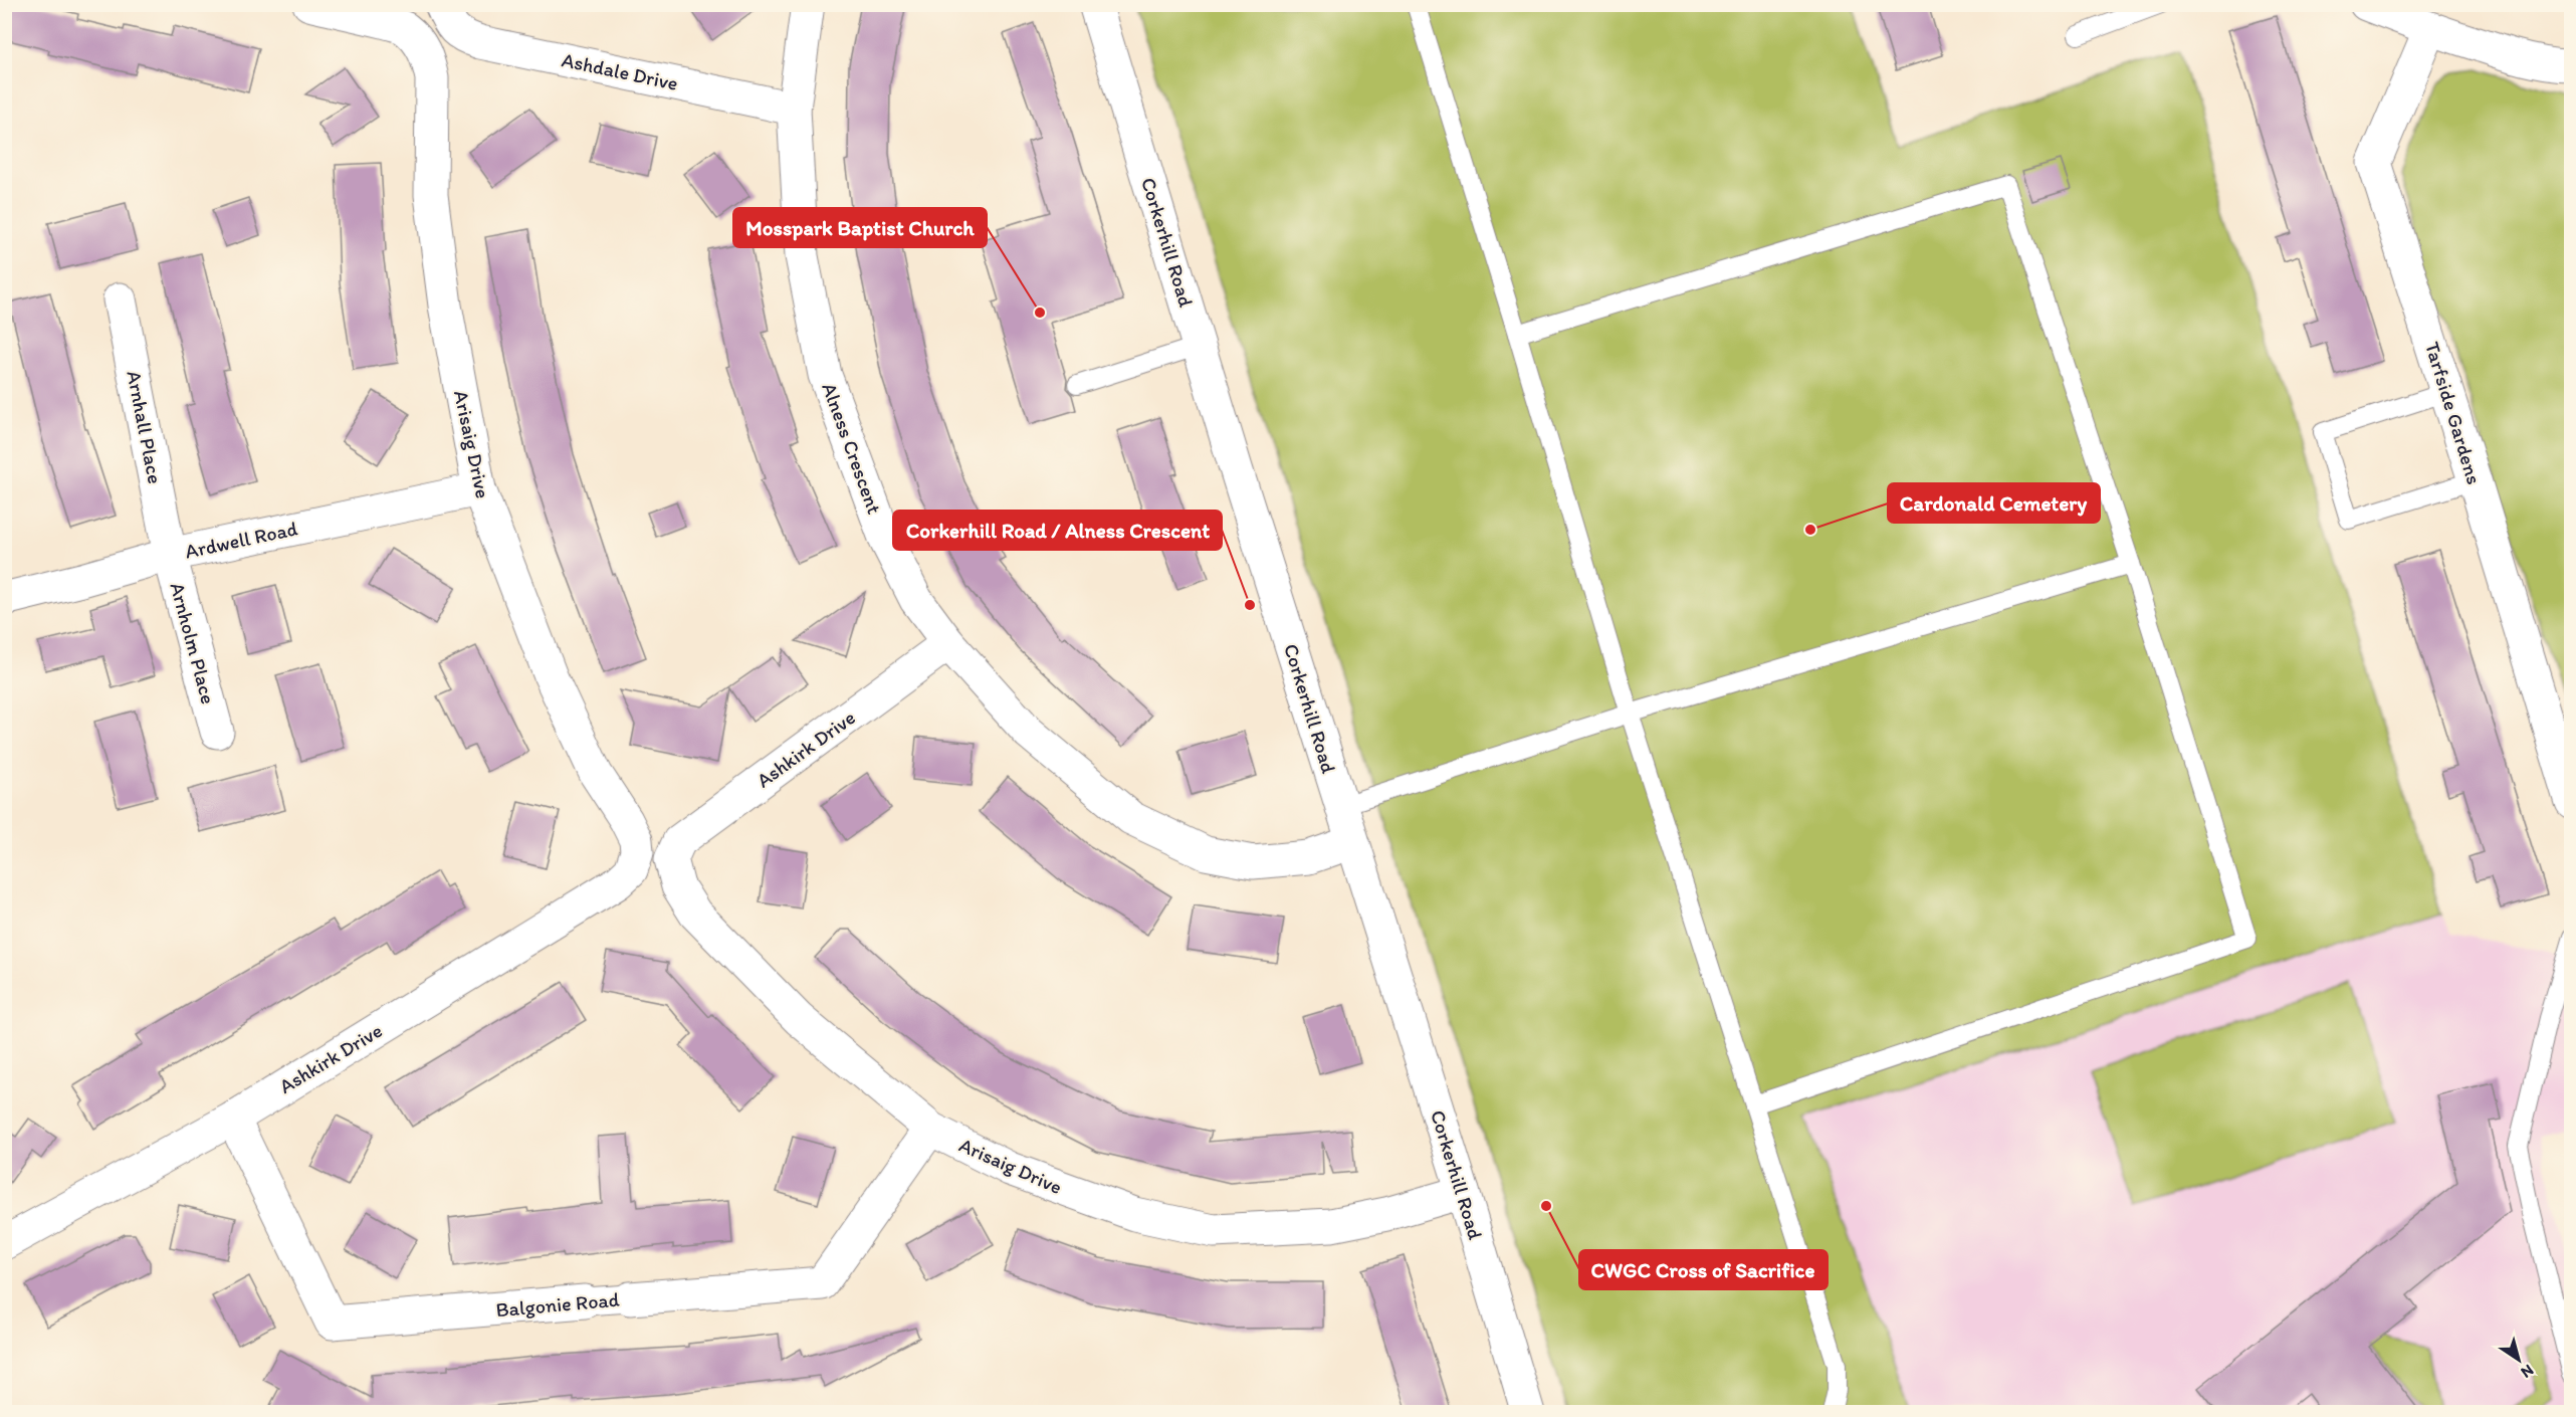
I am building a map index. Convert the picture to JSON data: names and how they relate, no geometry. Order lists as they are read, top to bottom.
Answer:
{
  "streets": {
    "street": [
      "Ashdale Drive",
      "Corkerhill Road",
      "Tarfside Gardens",
      "Arnhall Place",
      "Arisaig Drive",
      "Alness Crescent",
      "Ardwell Road",
      "Arnholm Place",
      "Ashkirk Drive",
      "Balgonie Road"
    ]
  },
  "crossings": [
    ["Ashdale Drive", "Alness Crescent"],
    ["Corkerhill Road", "Arisaig Drive"],
    ["Corkerhill Road", "Alness Crescent"],
    ["Arnhall Place", "Ardwell Road"],
    ["Arnhall Place", "Arnholm Place"],
    ["Arisaig Drive", "Ardwell Road"],
    ["Arisaig Drive", "Ashkirk Drive"],
    ["Arisaig Drive", "Balgonie Road"],
    ["Alness Crescent", "Ashkirk Drive"],
    ["Ardwell Road", "Arnholm Place"],
    ["Ashkirk Drive", "Balgonie Road"]
  ],
  "places": [
    "Mosspark Baptist Church",
    "Cardonald Cemetery",
    "Corkerhill Road / Alness Crescent",
    "CWGC Cross of Sacrifice"
  ],
  "north": "bottom right"
}
